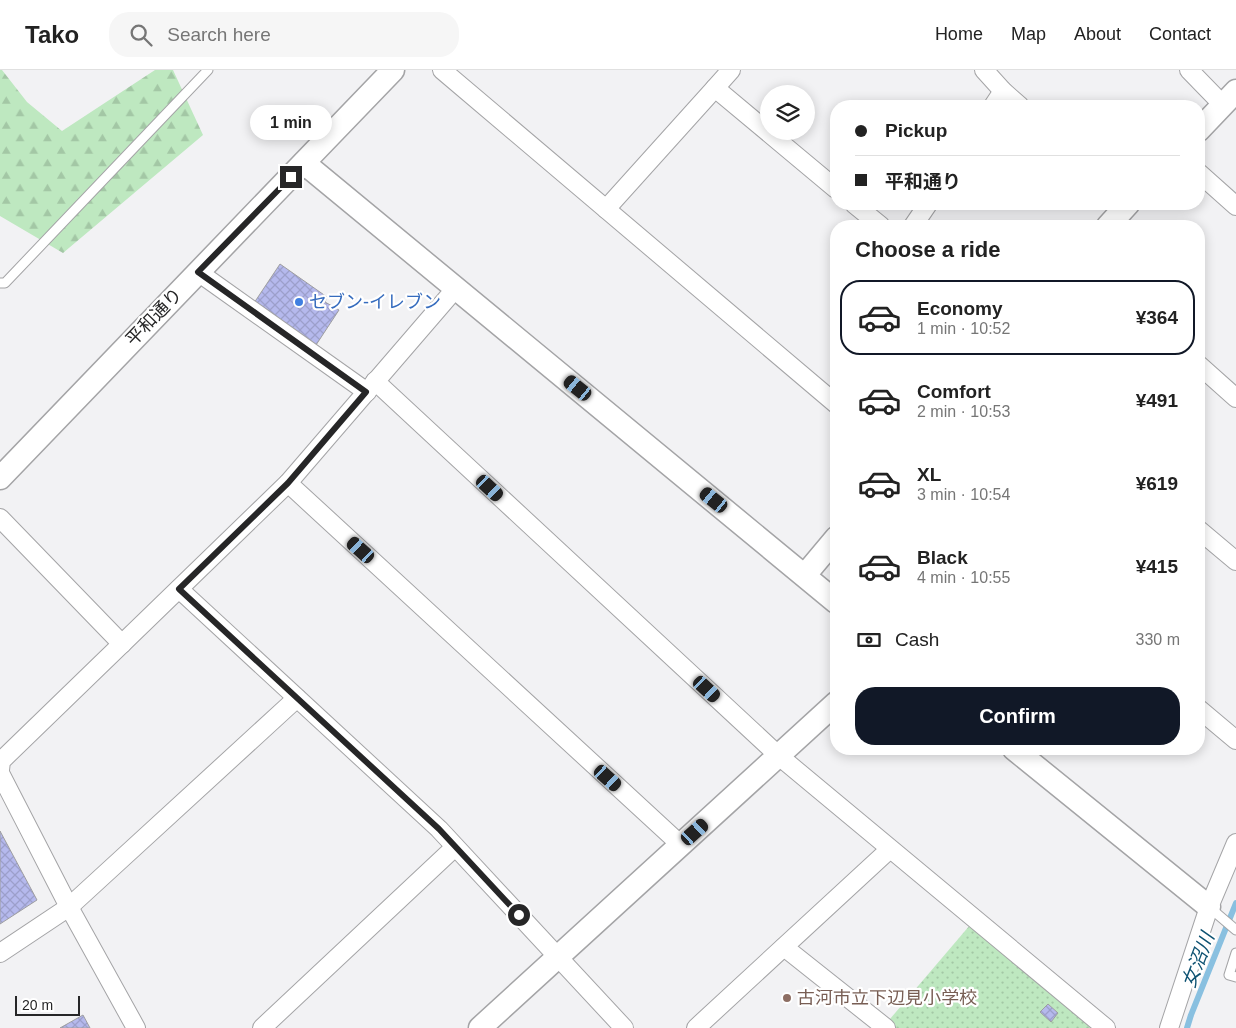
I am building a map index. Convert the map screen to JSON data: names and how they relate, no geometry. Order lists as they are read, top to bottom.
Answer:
{
  "streets": {
    "street": ["平和通り"]
  },
  "water": ["女沼川"],
  "places": ["セブン-イレブン", "古河市立下辺見小学校"],
  "scale_bar": "20 m",
  "page": {
    "header": "Tako",
    "search": "Search here",
    "nav": [
      "Home",
      "Map",
      "About",
      "Contact"
    ],
    "banner": ["Pickup", "平和通り"],
    "bubble": "1 min",
    "heading": "Choose a ride",
    "list": [
      {
        "name": "Economy",
        "note": "1 min · 10:52",
        "value": "¥364"
      },
      {
        "name": "Comfort",
        "note": "2 min · 10:53",
        "value": "¥491"
      },
      {
        "name": "XL",
        "note": "3 min · 10:54",
        "value": "¥619"
      },
      {
        "name": "Black",
        "note": "4 min · 10:55",
        "value": "¥415"
      }
    ],
    "pay": ["Cash", "330 m"],
    "buttons": "Confirm",
    "scale": "20 m"
  }
}
